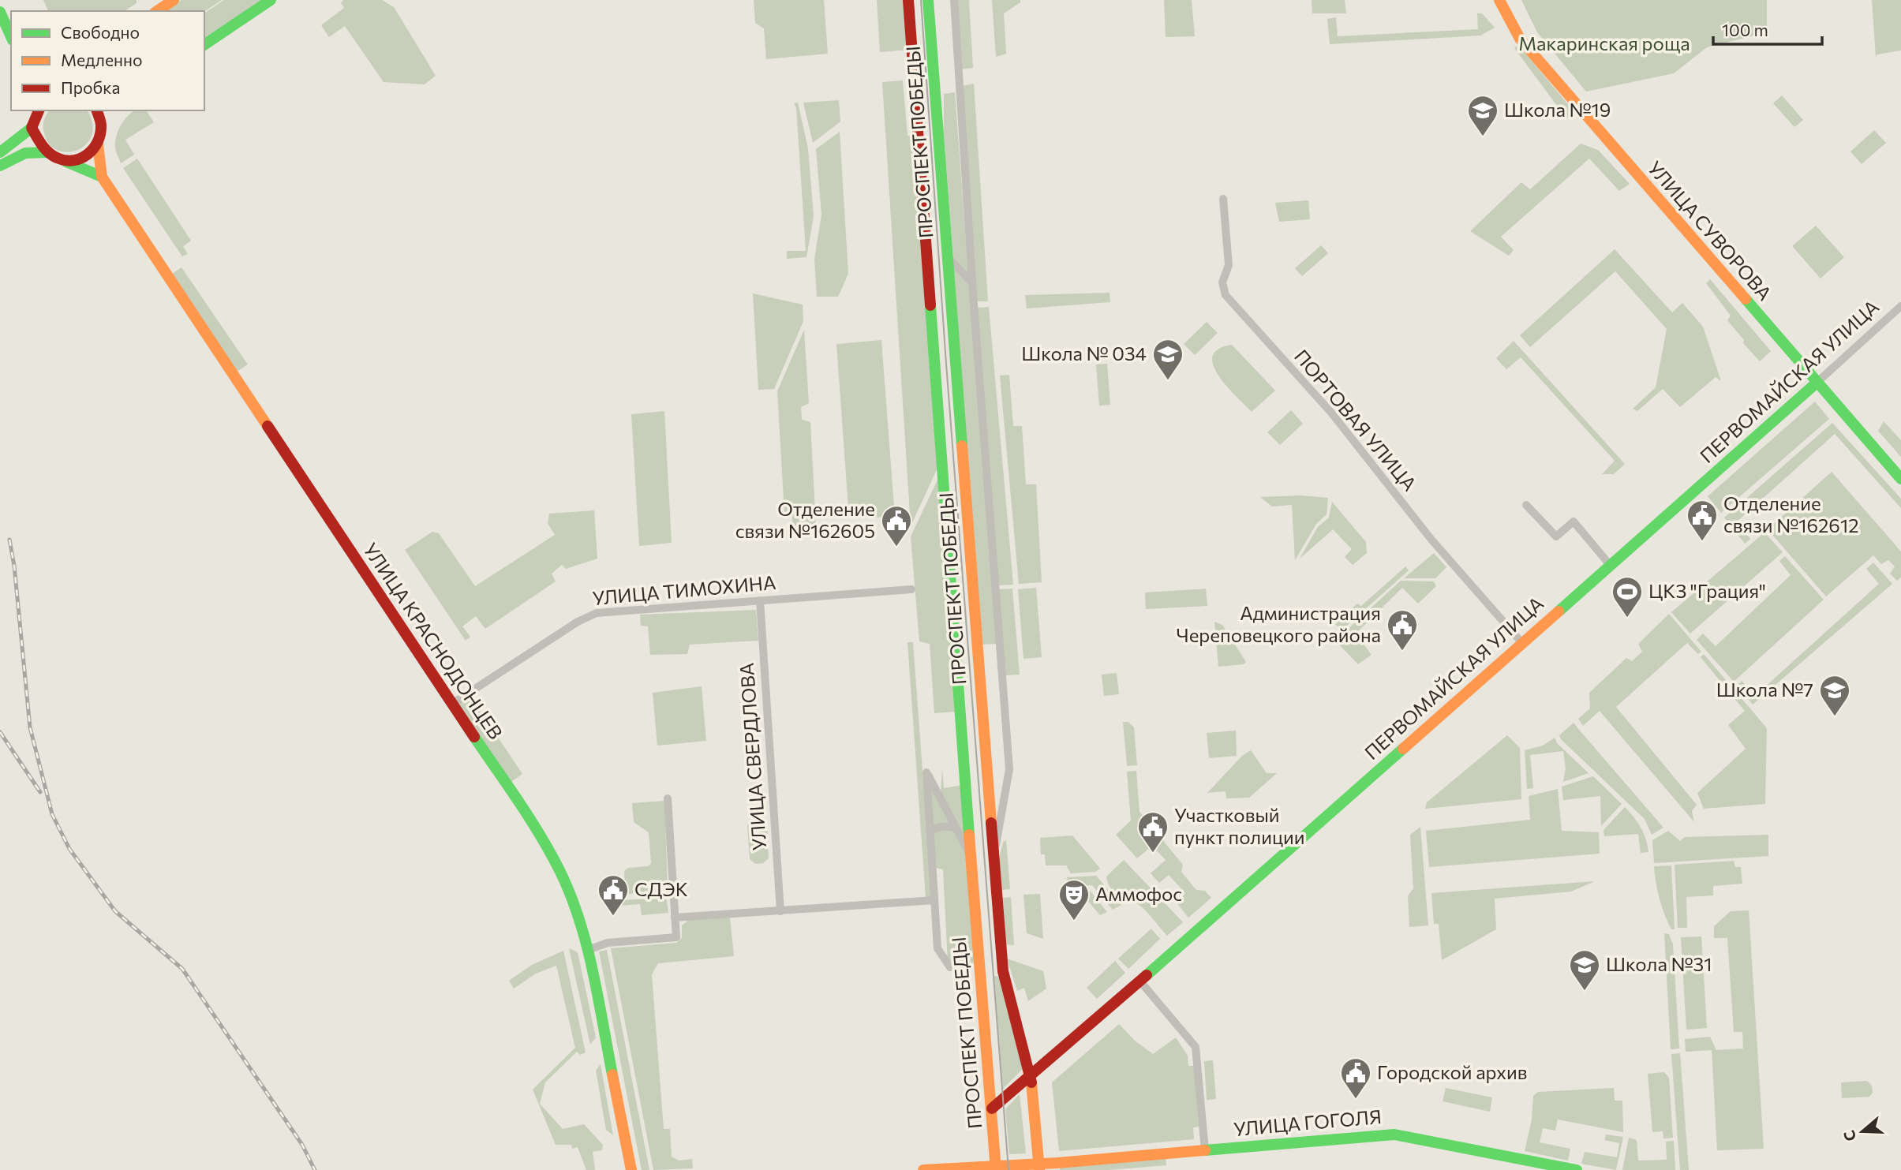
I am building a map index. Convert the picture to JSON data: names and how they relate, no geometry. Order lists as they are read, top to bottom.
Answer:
{
  "streets": {
    "main road": [
      "ПРОСПЕКТ ПОБЕДЫ",
      "УЛИЦА СУВОРОВА",
      "ПЕРВОМАЙСКАЯ УЛИЦА",
      "УЛИЦА КРАСНОДОНЦЕВ",
      "УЛИЦА ГОГОЛЯ"
    ],
    "street": ["ПОРТОВАЯ УЛИЦА", "УЛИЦА ТИМОХИНА", "УЛИЦА СВЕРДЛОВА"]
  },
  "crossings": [
    ["ПРОСПЕКТ ПОБЕДЫ", "ПЕРВОМАЙСКАЯ УЛИЦА"],
    ["ПРОСПЕКТ ПОБЕДЫ", "УЛИЦА ГОГОЛЯ"],
    ["УЛИЦА СУВОРОВА", "ПЕРВОМАЙСКАЯ УЛИЦА"],
    ["ПЕРВОМАЙСКАЯ УЛИЦА", "ПОРТОВАЯ УЛИЦА"],
    ["УЛИЦА ТИМОХИНА", "УЛИЦА КРАСНОДОНЦЕВ"],
    ["УЛИЦА ТИМОХИНА", "УЛИЦА СВЕРДЛОВА"]
  ],
  "parks": ["Макаринская роща"],
  "places": {
    "school or university": [
      "Школа №19",
      "Школа № 034",
      "Школа №7",
      "Школа №31"
    ],
    "public building": [
      "Отделение связи №162612",
      "Отделение связи №162605",
      "Администрация Череповецкого района",
      "Участковый пункт полиции",
      "СДЭК",
      "Городской архив"
    ],
    "sports": ["ЦКЗ \"Грация\""],
    "theatre": ["Аммофос"]
  },
  "legend": ["Свободно", "Медленно", "Пробка"],
  "scale_bar": "100 m",
  "north": "left"
}
